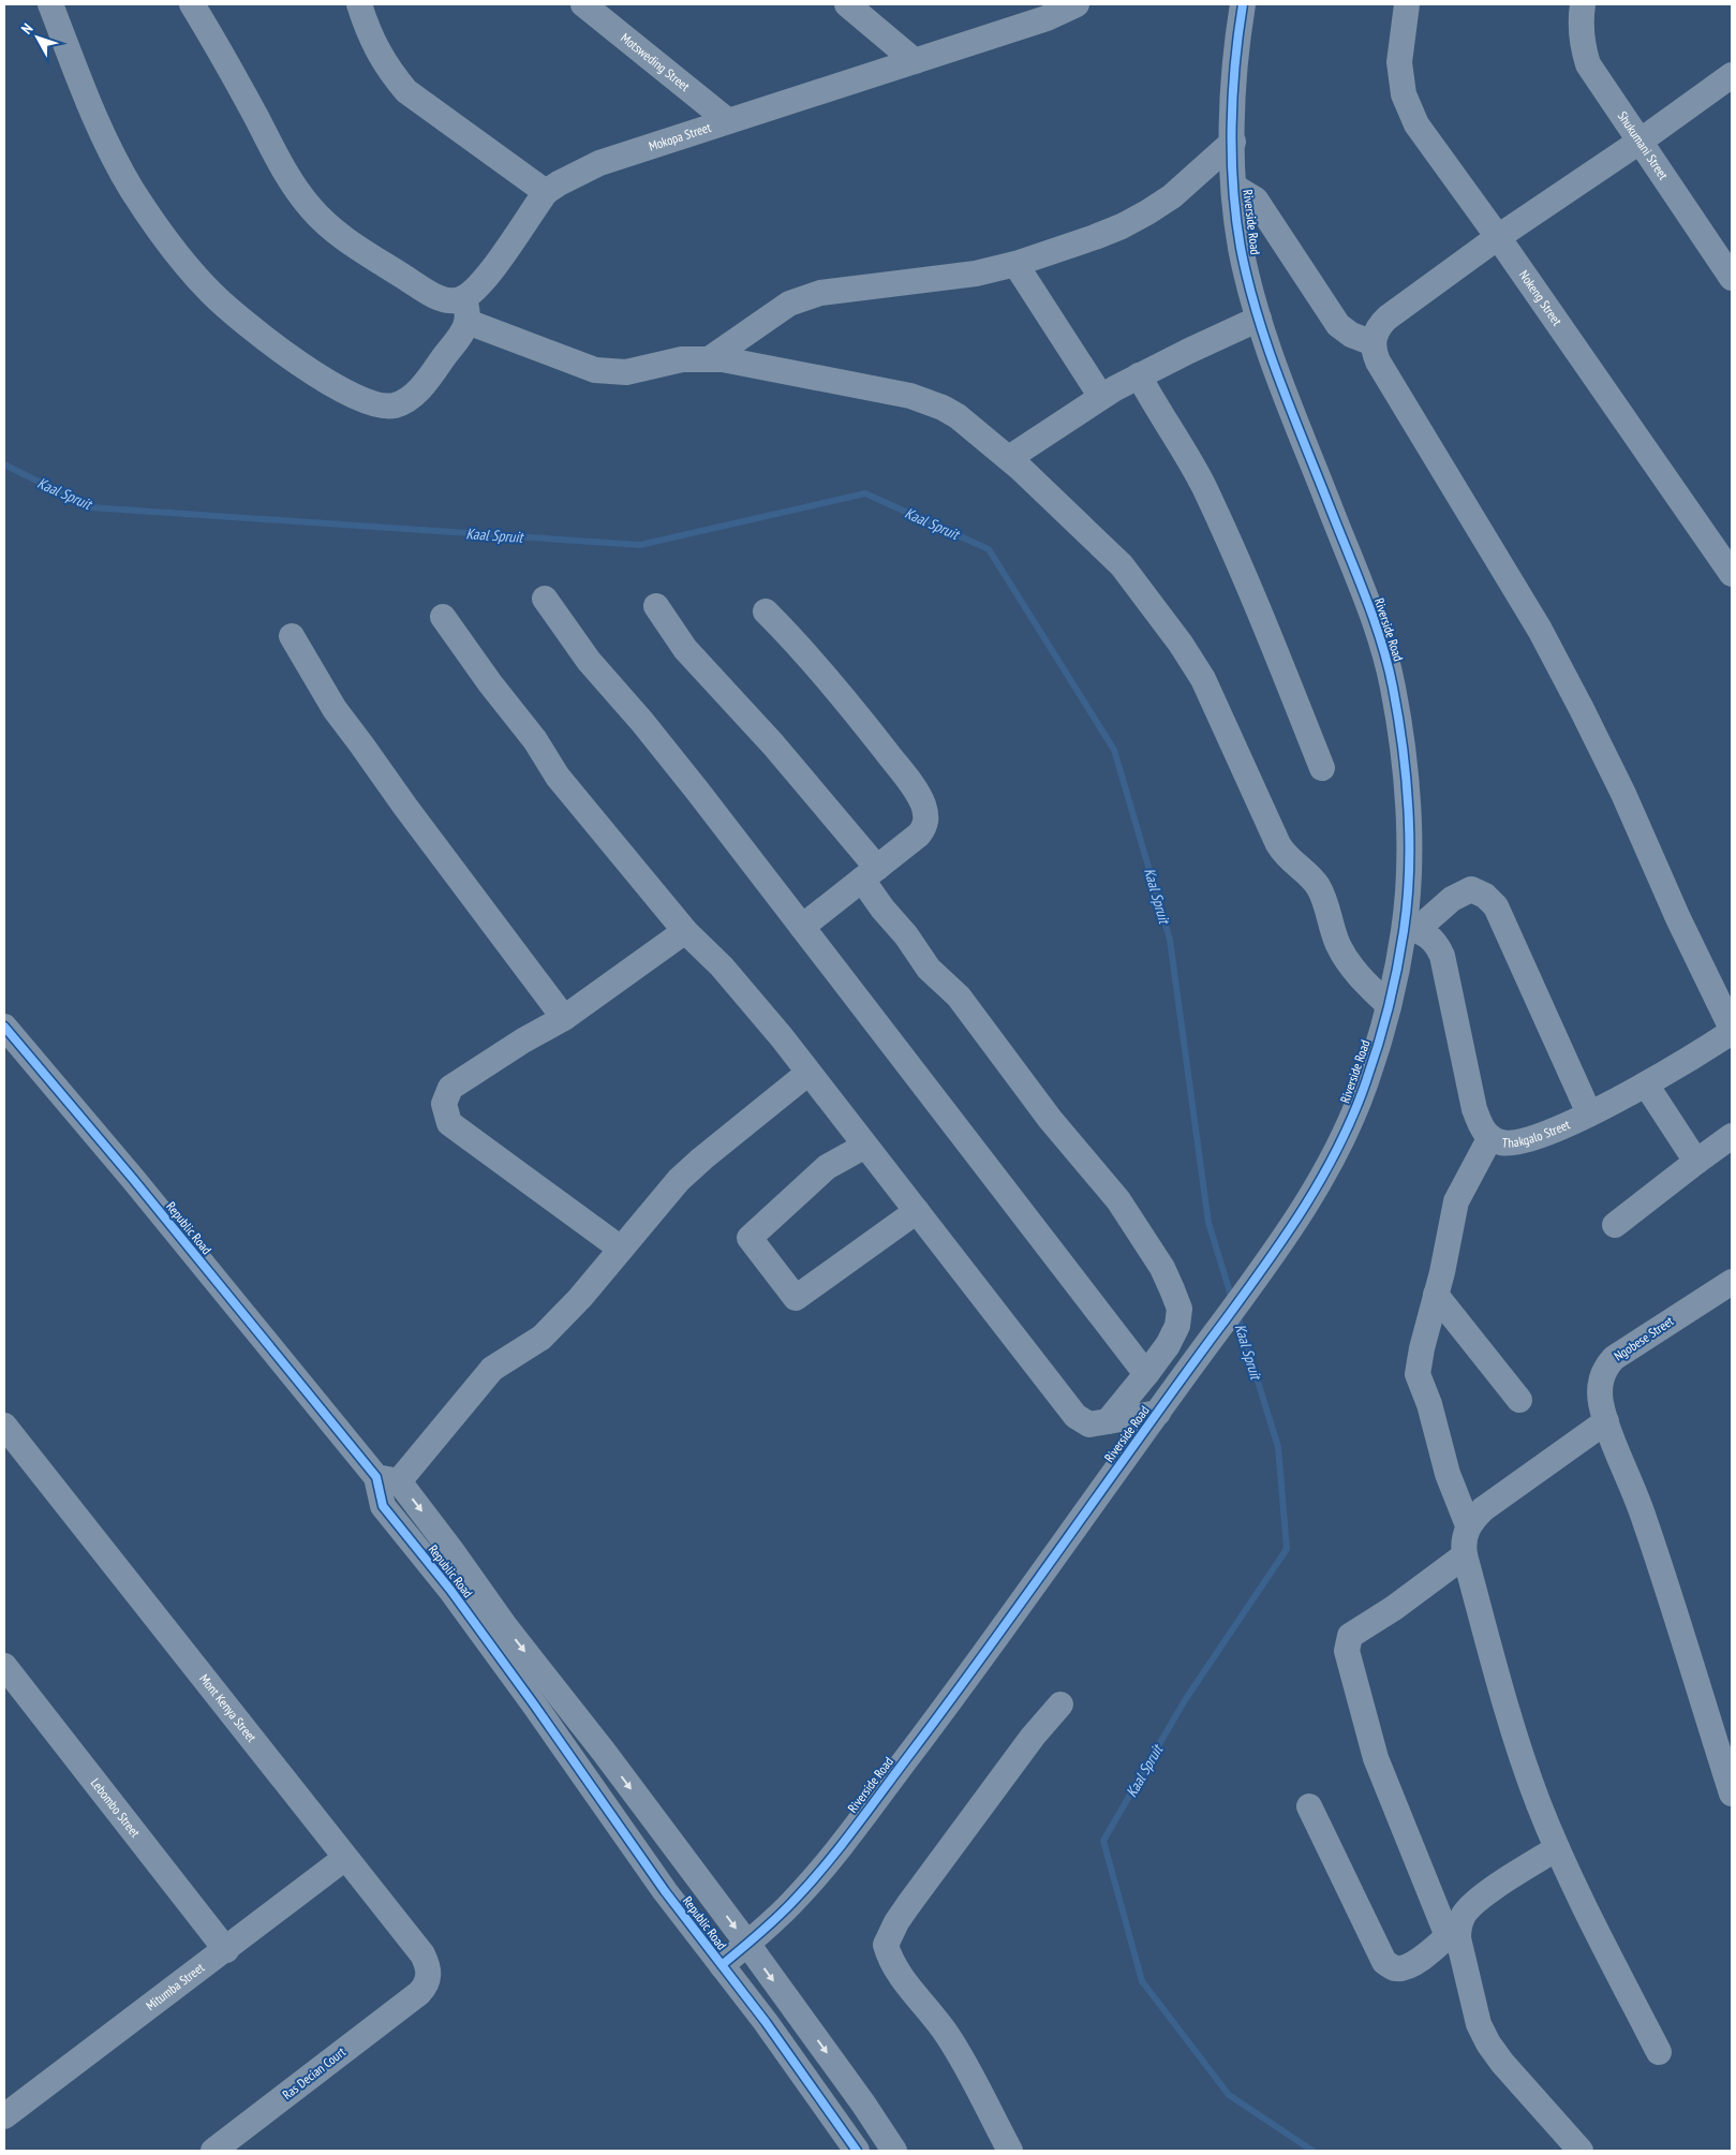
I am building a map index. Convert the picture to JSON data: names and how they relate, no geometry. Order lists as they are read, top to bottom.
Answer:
{
  "streets": {
    "street": [
      "Motsweding Street",
      "Mokopa Street",
      "Shukumani Street",
      "Riverside Road",
      "Nokeng Street",
      "Thakgalo Street",
      "Republic Road",
      "Ngobese Street",
      "Mont Kenya Street",
      "Lebombo Street",
      "Mitumba Street",
      "Ras Decian Court"
    ]
  },
  "crossings": [
    ["Motsweding Street", "Mokopa Street"],
    ["Riverside Road", "Thakgalo Street"],
    ["Riverside Road", "Republic Road"],
    ["Mont Kenya Street", "Mitumba Street"],
    ["Mont Kenya Street", "Ras Decian Court"],
    ["Lebombo Street", "Mitumba Street"]
  ],
  "water": ["Kaal Spruit"],
  "north": "top left"
}
